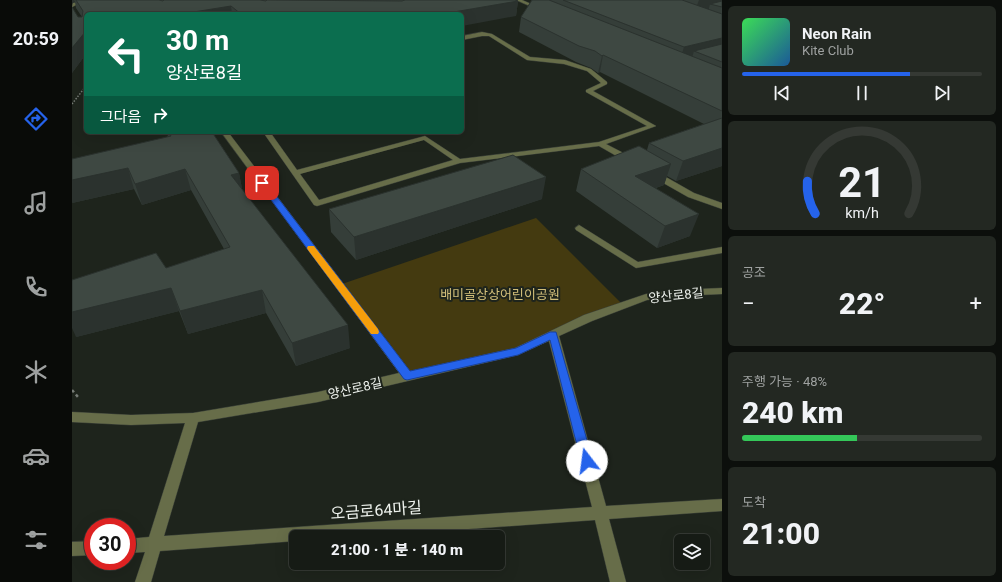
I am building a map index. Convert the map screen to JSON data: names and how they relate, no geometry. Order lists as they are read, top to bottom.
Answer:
{
  "streets": {
    "street": ["양산로8길", "오금로64마길"]
  },
  "parks": ["배미골상상어린이공원"],
  "page": {
    "tabs": "20:59",
    "turn": ["30 m", "양산로8길"],
    "song": ["Neon Rain", "Kite Club"],
    "then": "그다음",
    "tile": [
      "공조",
      ["주행 가능 · 48%", "240 km"],
      ["도착", "21:00"]
    ],
    "heat": ["−", "22°", "+"],
    "limit": "30",
    "trip": "21:00 · 1 분 · 140 m",
    "gauge": ["21", "km/h"]
  }
}
